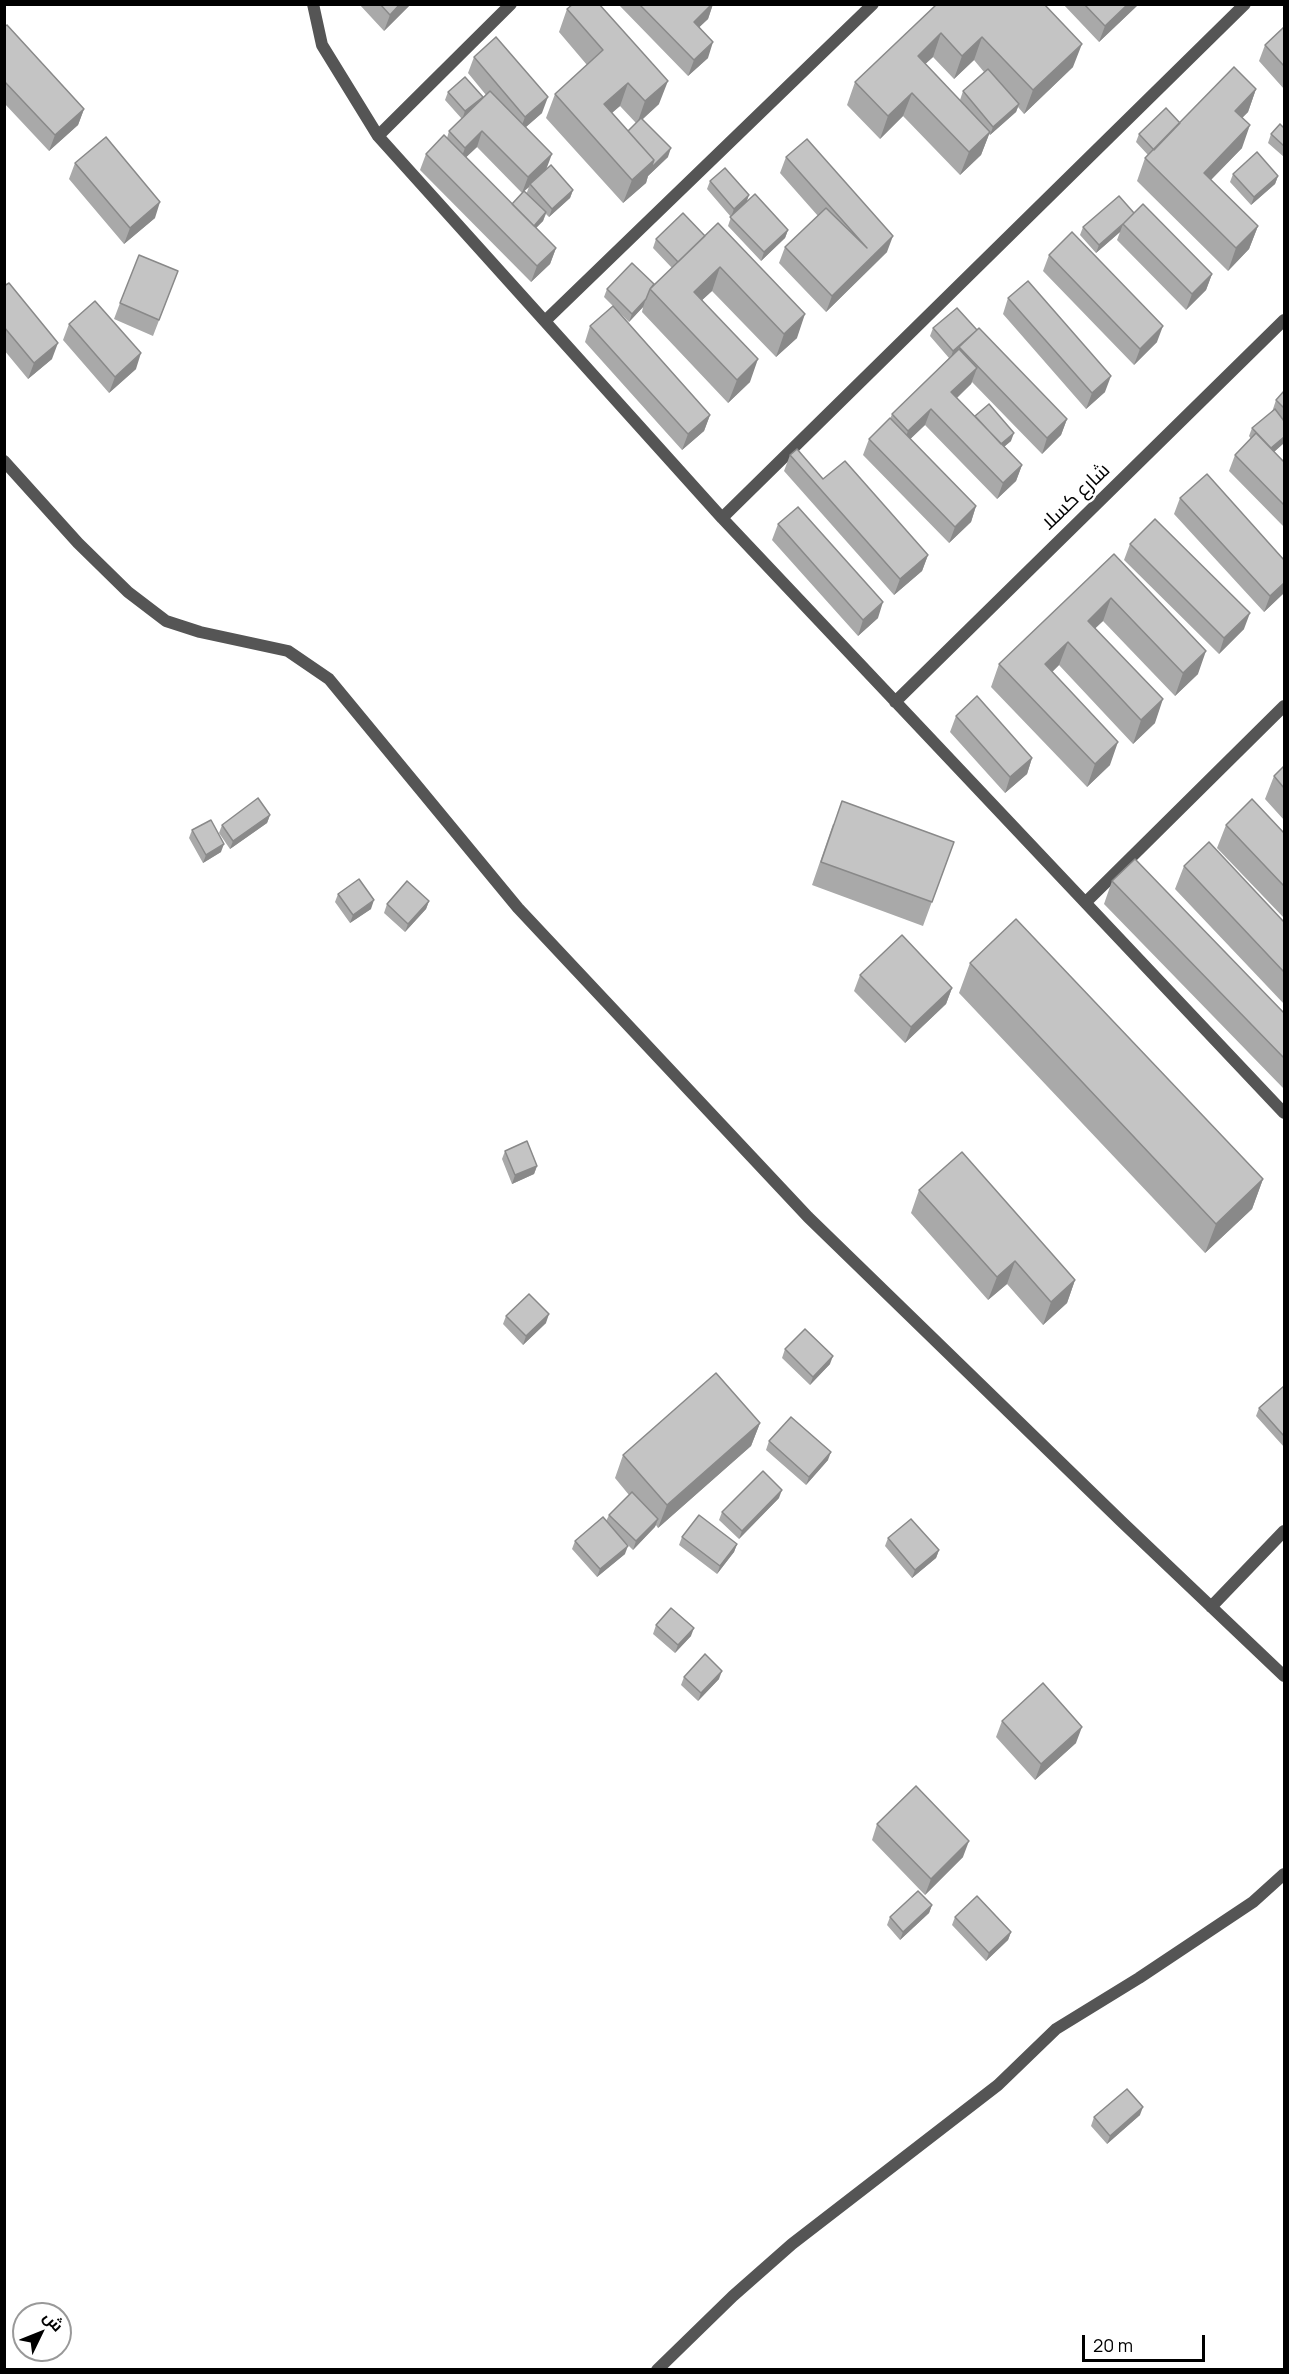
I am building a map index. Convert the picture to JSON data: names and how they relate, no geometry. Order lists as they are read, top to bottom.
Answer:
{
  "streets": {
    "street": ["شارع كسلا"]
  },
  "scale_bar": "20 m",
  "north": "top right"
}
